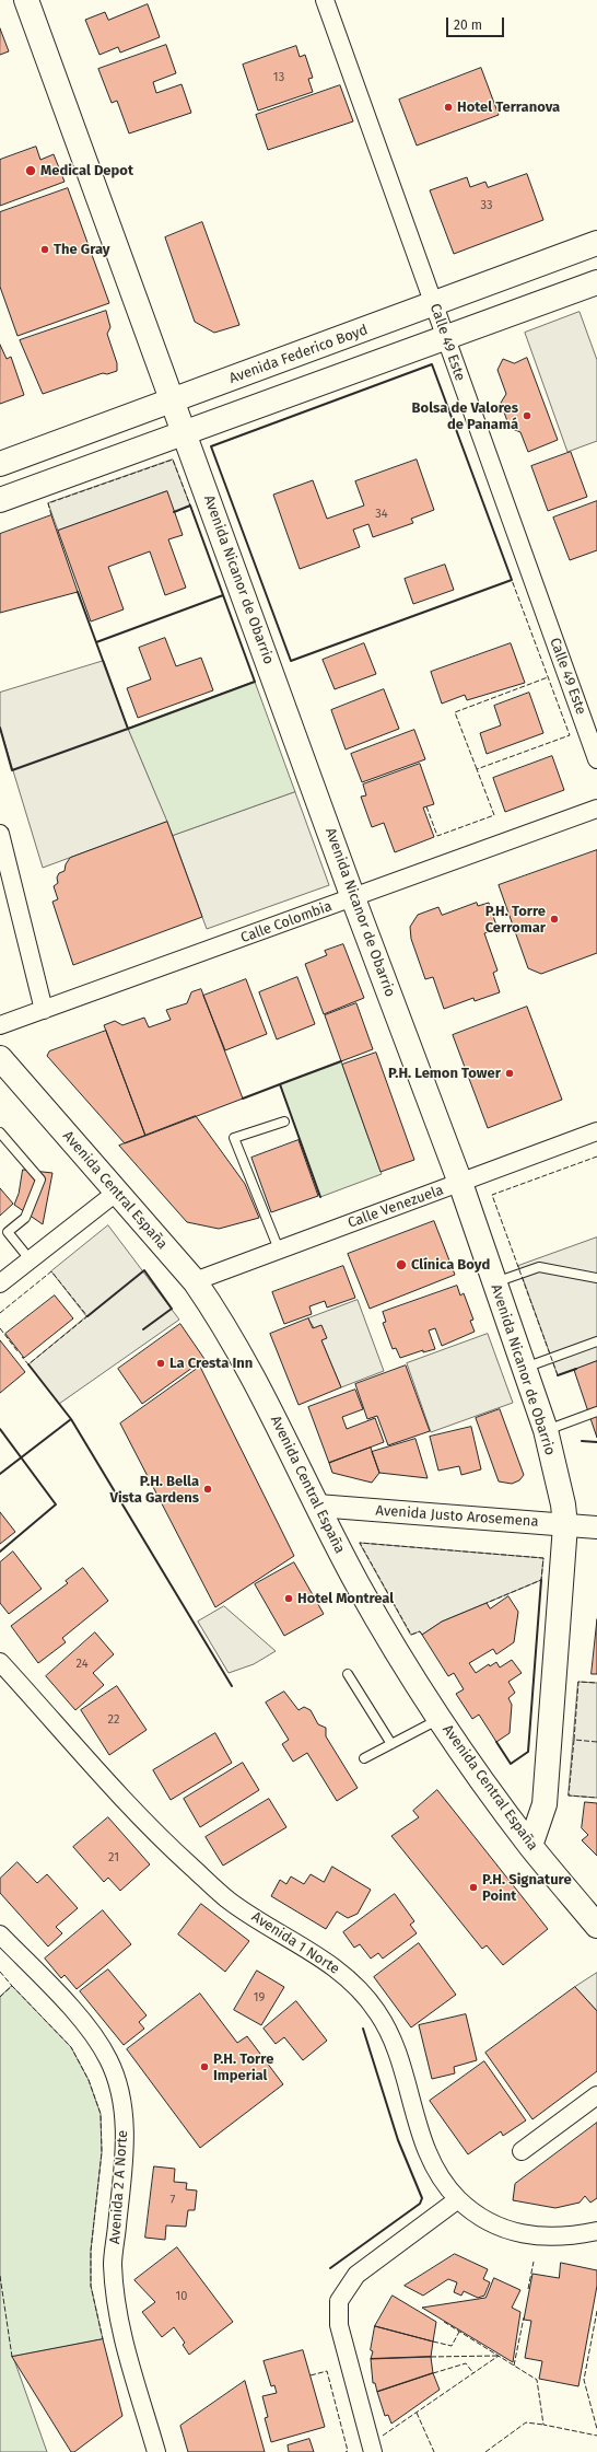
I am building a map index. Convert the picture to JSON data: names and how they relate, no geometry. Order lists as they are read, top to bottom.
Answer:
{
  "streets": {
    "main road": ["Avenida Federico Boyd", "Avenida Nicanor de Obarrio", "Avenida Central España"],
    "street": [
      "Calle 49 Este",
      "Calle Colombia",
      "Calle Venezuela",
      "Avenida Justo Arosemena",
      "Avenida 1 Norte",
      "Avenida 2 A Norte"
    ]
  },
  "crossings": [
    ["Calle 49 Este", "Avenida Federico Boyd"],
    ["Avenida Federico Boyd", "Avenida Nicanor de Obarrio"],
    ["Avenida Nicanor de Obarrio", "Calle Colombia"],
    ["Avenida Nicanor de Obarrio", "Avenida Central España"],
    ["Avenida Nicanor de Obarrio", "Calle Venezuela"],
    ["Avenida Nicanor de Obarrio", "Avenida Justo Arosemena"],
    ["Avenida Central España", "Calle Venezuela"],
    ["Avenida Central España", "Avenida Justo Arosemena"]
  ],
  "places": [
    "Hotel Terranova",
    "Medical Depot",
    "The Gray",
    "Bolsa de Valores de Panamá",
    "P.H. Torre Cerromar",
    "P.H. Lemon Tower",
    "Clínica Boyd",
    "La Cresta Inn",
    "P.H. Bella Vista Gardens",
    "Hotel Montreal",
    "P.H. Signature Point",
    "P.H. Torre Imperial"
  ],
  "house_numbers": [
    "13",
    "33",
    "34",
    "24",
    "22",
    "21",
    "19",
    "7",
    "10"
  ],
  "scale_bar": "20 m"
}
